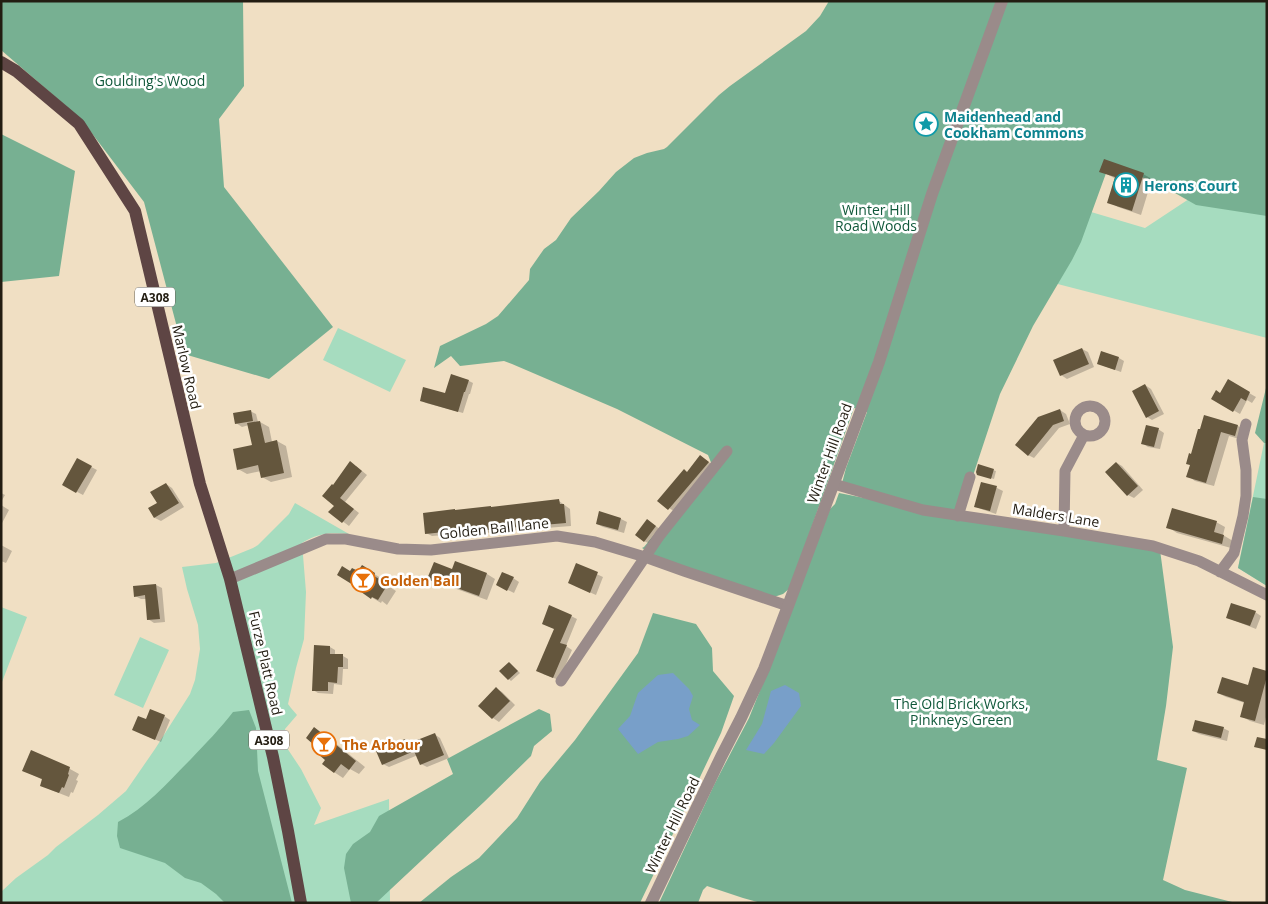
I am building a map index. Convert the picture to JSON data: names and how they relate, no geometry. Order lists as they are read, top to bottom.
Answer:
{
  "streets": {
    "main road": ["A308", "Marlow Road", "Furze Platt Road"],
    "street": ["Winter Hill Road", "Malders Lane", "Golden Ball Lane"]
  },
  "crossings": [
    ["Marlow Road", "Golden Ball Lane"],
    ["Marlow Road", "Furze Platt Road"],
    ["Winter Hill Road", "Malders Lane"],
    ["Winter Hill Road", "Golden Ball Lane"],
    ["Golden Ball Lane", "Furze Platt Road"]
  ],
  "parks": ["Goulding's Wood", "Winter Hill Road Woods", "The Old Brick Works, Pinkneys Green"],
  "places": {
    "place": ["Maidenhead and Cookham Commons"],
    "building": ["Herons Court"],
    "bar": ["Golden Ball", "The Arbour"]
  }
}
